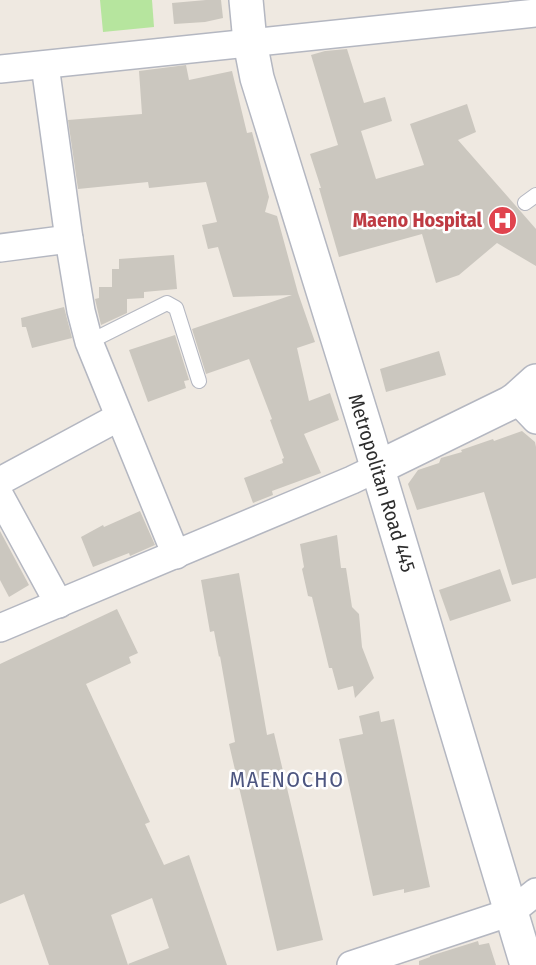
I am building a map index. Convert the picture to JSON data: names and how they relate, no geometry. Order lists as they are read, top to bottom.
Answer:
{
  "streets": {
    "main road": ["Metropolitan Road 445"]
  },
  "districts": ["MAENOCHO"],
  "places": {
    "hospital": ["Maeno Hospital"]
  }
}
